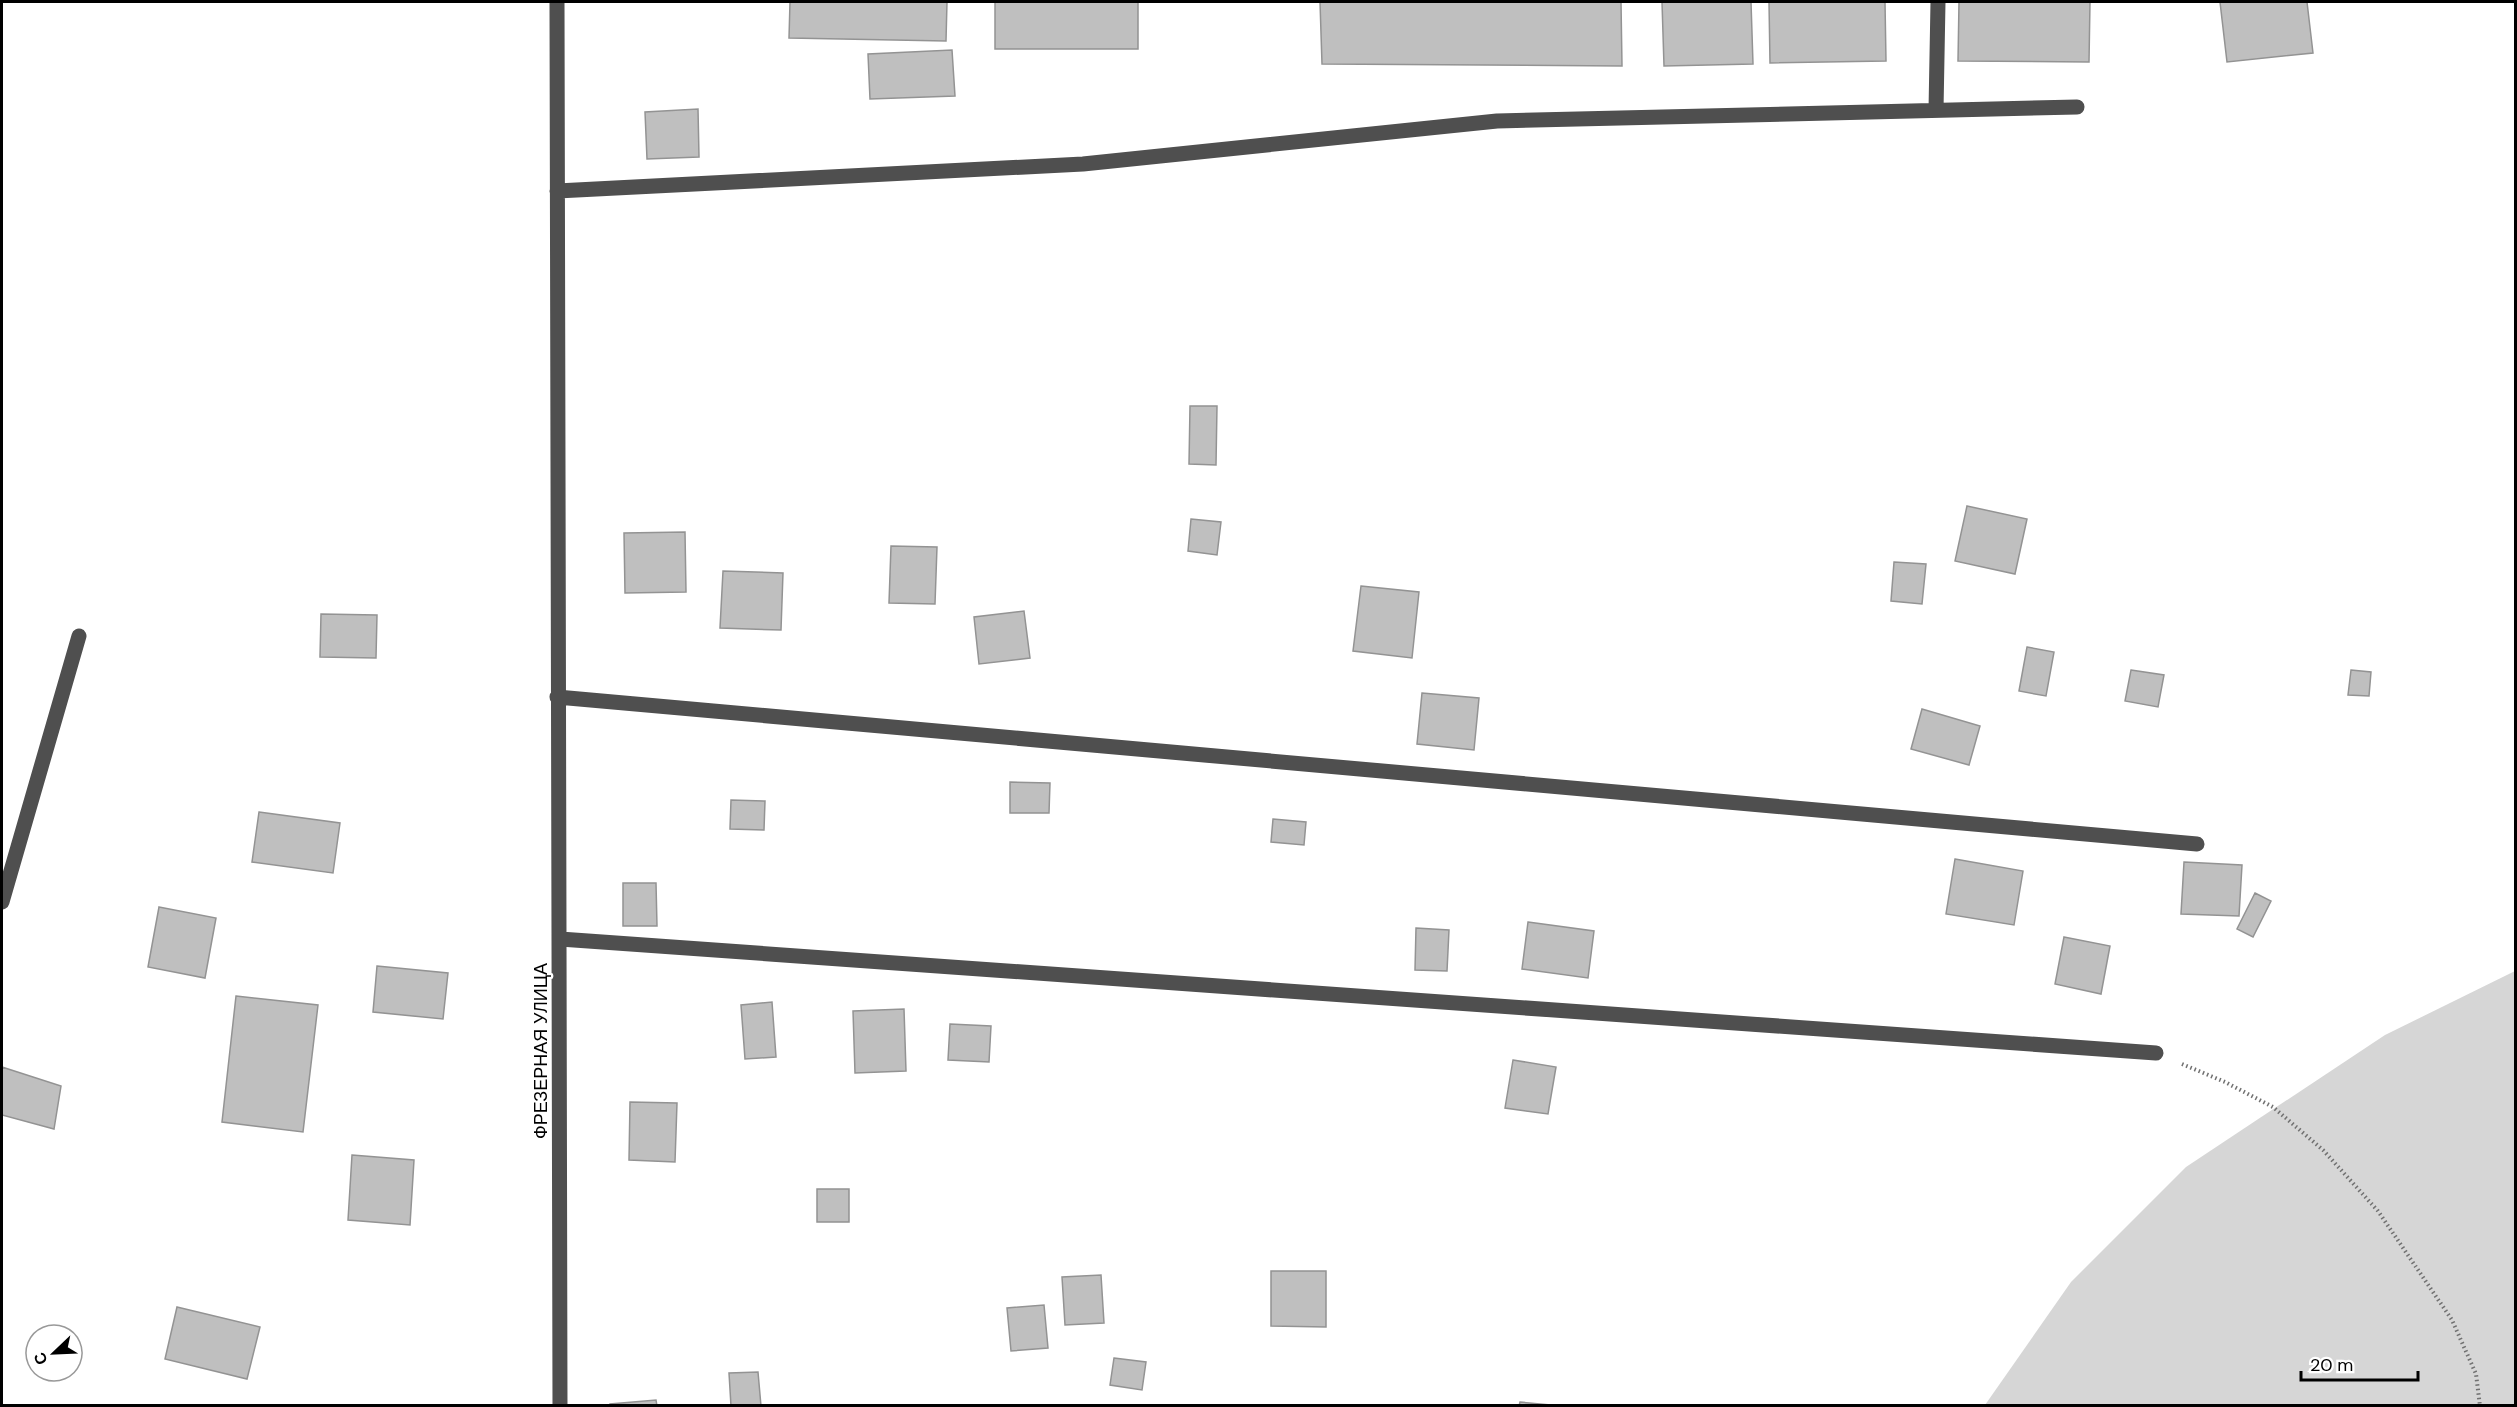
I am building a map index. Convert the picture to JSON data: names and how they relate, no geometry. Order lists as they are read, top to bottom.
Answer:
{
  "streets": {
    "street": ["ФРЕЗЕРНАЯ УЛИЦА"]
  },
  "scale_bar": "20 m",
  "north": "bottom left"
}
